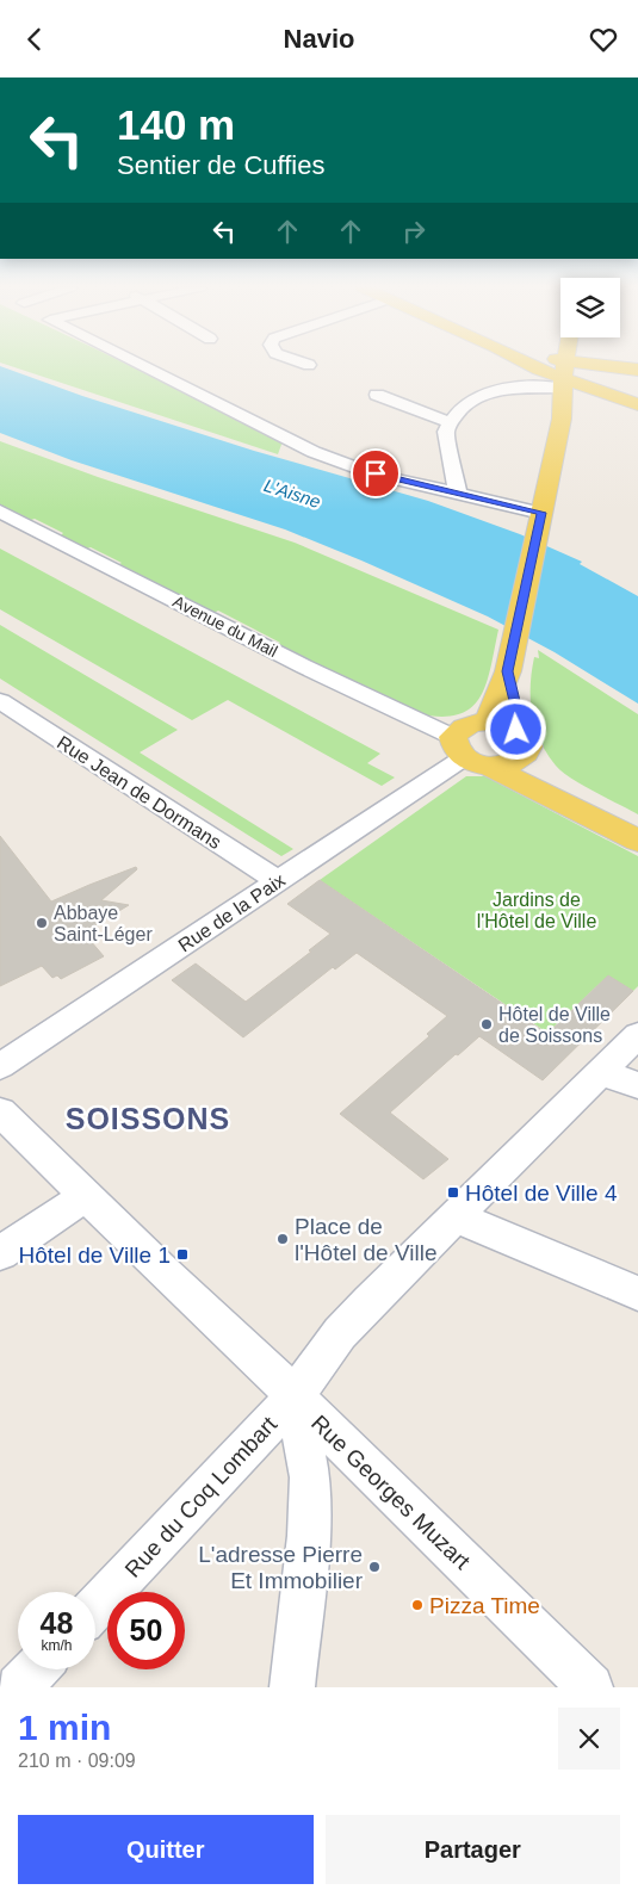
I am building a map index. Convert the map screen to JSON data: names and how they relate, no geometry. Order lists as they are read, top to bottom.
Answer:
{
  "streets": {
    "street": [
      "Avenue du Mail",
      "Rue Jean de Dormans",
      "Rue de la Paix",
      "Rue Georges Muzart",
      "Rue du Coq Lombart"
    ]
  },
  "crossings": [
    ["Avenue du Mail", "Rue de la Paix"],
    ["Rue Jean de Dormans", "Rue de la Paix"],
    ["Rue Georges Muzart", "Rue du Coq Lombart"]
  ],
  "districts": ["SOISSONS"],
  "water": ["L'Aisne"],
  "parks": ["Jardins de l'Hôtel de Ville"],
  "places": {
    "other": [
      "Abbaye Saint-Léger",
      "Hôtel de Ville de Soissons",
      "Place de l'Hôtel de Ville",
      "L'adresse Pierre Et Immobilier",
      "Pizza Time"
    ],
    "transit": ["Hôtel de Ville 4", "Hôtel de Ville 1"]
  },
  "page": {
    "header": "Navio",
    "turn": ["140 m", "Sentier de Cuffies"],
    "speed": "48 km/h",
    "limit": "50",
    "heading": ["1 min", "210 m · 09:09"],
    "buttons": ["Quitter", "Partager"]
  }
}
